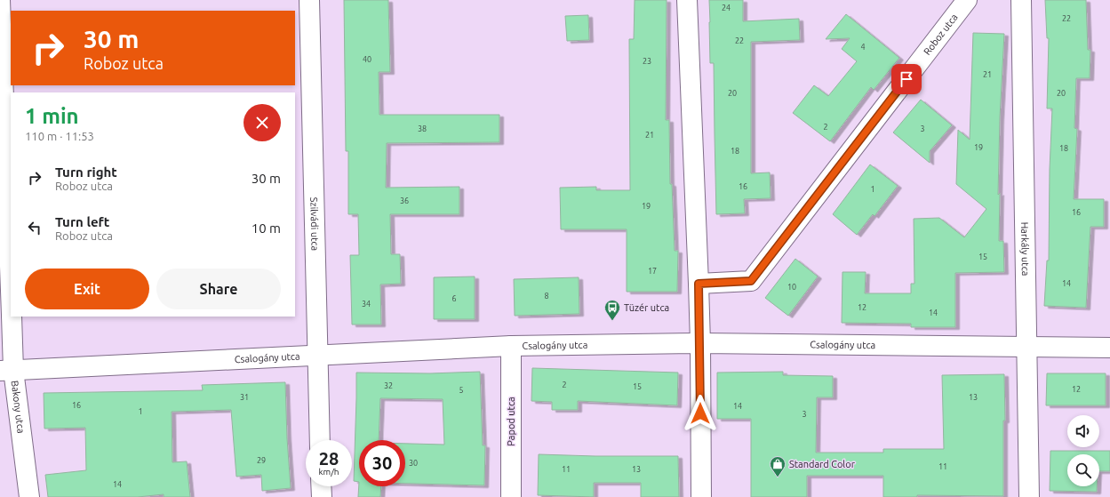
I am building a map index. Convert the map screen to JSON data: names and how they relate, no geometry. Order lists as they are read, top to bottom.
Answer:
{
  "streets": {
    "street": [
      "Roboz utca",
      "Szilvádi utca",
      "Harkály utca",
      "Csalogány utca",
      "Bakony utca",
      "Papod utca"
    ]
  },
  "crossings": [
    ["Szilvádi utca", "Csalogány utca"],
    ["Harkály utca", "Csalogány utca"],
    ["Csalogány utca", "Bakony utca"],
    ["Csalogány utca", "Papod utca"]
  ],
  "places": {
    "bus stop": ["Tüzér utca"],
    "shop": ["Standard Color"]
  },
  "house_numbers": [
    "24",
    "22",
    "22",
    "4",
    "40",
    "23",
    "21",
    "20",
    "20",
    "2",
    "38",
    "3",
    "21",
    "19",
    "18",
    "18",
    "16",
    "1",
    "36",
    "19",
    "16",
    "15",
    "17",
    "14",
    "10",
    "8",
    "6",
    "34",
    "12",
    "14",
    "2",
    "32",
    "15",
    "12",
    "5",
    "31",
    "13",
    "16",
    "14",
    "1",
    "3",
    "29",
    "30",
    "11",
    "11",
    "13",
    "14"
  ],
  "page": {
    "turn": ["30 m", "Roboz utca"],
    "heading": ["1 min", "110 m · 11:53"],
    "list": [
      {
        "name": "Turn right",
        "note": "Roboz utca",
        "value": "30 m"
      },
      {
        "name": "Turn left",
        "note": "Roboz utca",
        "value": "10 m"
      }
    ],
    "buttons": ["Exit", "Share"],
    "speed": "28 km/h",
    "limit": "30"
  }
}
